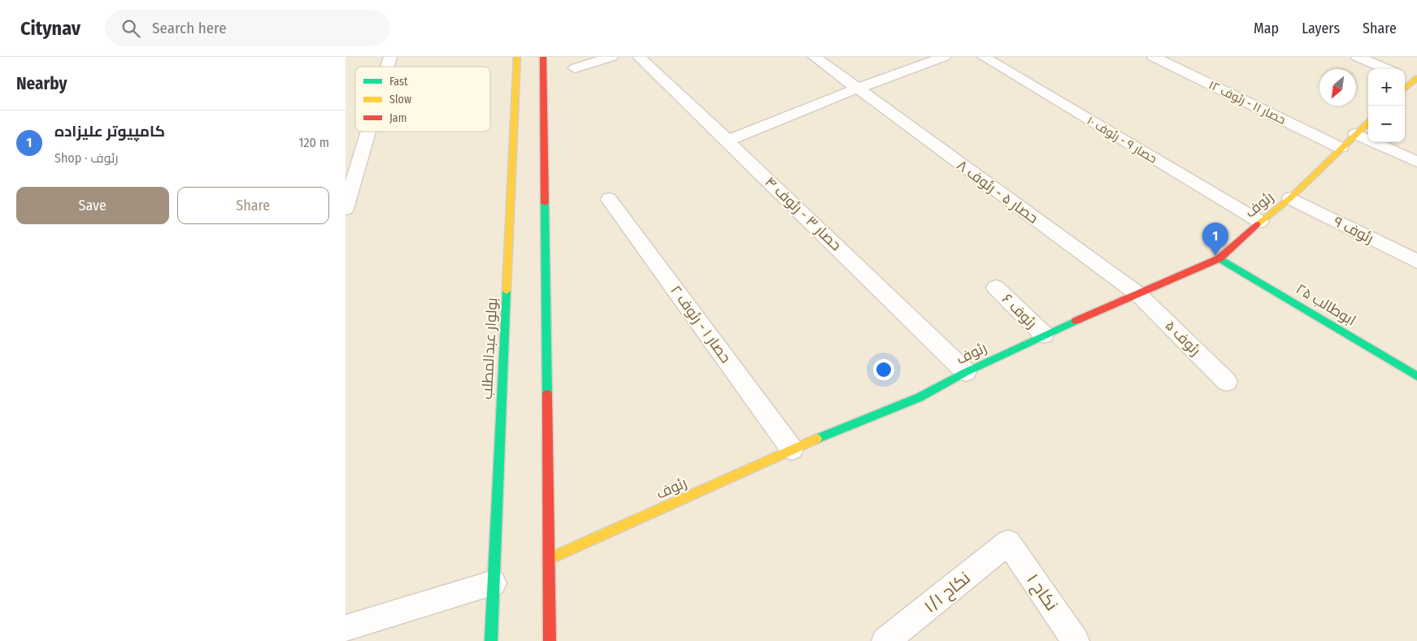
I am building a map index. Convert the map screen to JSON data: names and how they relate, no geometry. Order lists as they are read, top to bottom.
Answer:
{
  "streets": {
    "main road": ["رئوف", "ابوطالب ۲۵", "بولوار عبدالمطلب"],
    "street": [
      "حصار ۱۱ - رئوف ۱۲",
      "حصار ۹ - رئوف ۱۰",
      "حصار ۵ - رئوف ۸",
      "حصار ۳ - رئوف ۴",
      "رئوف ۹",
      "رئوف ۶",
      "حصار ۱ - رئوف ۲",
      "رئوف ۵",
      "نکاح ۱/۱",
      "نکاح ۱"
    ]
  },
  "crossings": [
    ["حصار ۱۱ - رئوف ۱۲", "رئوف"],
    ["حصار ۹ - رئوف ۱۰", "رئوف"],
    ["حصار ۵ - رئوف ۸", "رئوف"],
    ["حصار ۵ - رئوف ۸", "رئوف ۵"],
    ["رئوف", "حصار ۳ - رئوف ۴"],
    ["رئوف", "رئوف ۹"],
    ["رئوف", "ابوطالب ۲۵"],
    ["رئوف", "رئوف ۶"],
    ["رئوف", "حصار ۱ - رئوف ۲"],
    ["رئوف", "رئوف ۵"],
    ["نکاح ۱/۱", "نکاح ۱"]
  ],
  "legend": ["Fast", "Slow", "Jam"],
  "north": "bottom left",
  "page": {
    "header": "Citynav",
    "search": "Search here",
    "nav": ["Map", "Layers", "Share"],
    "heading": "Nearby",
    "map_buttons": ["+", "−"],
    "list": [
      {
        "mark": "1",
        "name": "کامپیوتر علیزاده",
        "note": "Shop · رئوف",
        "value": "120 m"
      }
    ],
    "buttons": ["Save", "Share"],
    "pins": "1"
  }
}
